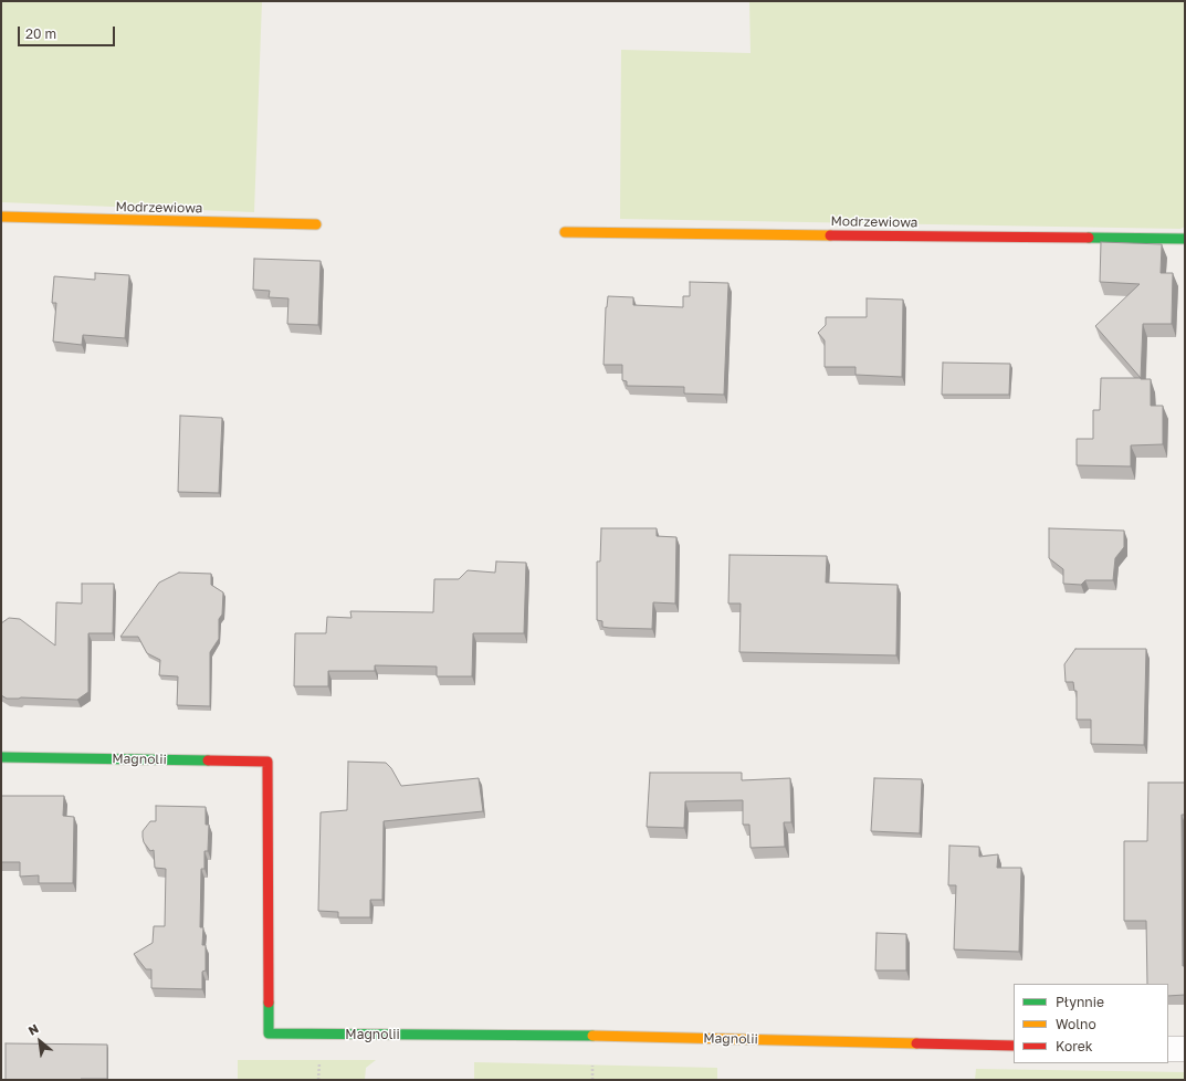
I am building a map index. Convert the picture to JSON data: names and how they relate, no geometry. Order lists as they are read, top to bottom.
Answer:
{
  "streets": {
    "street": ["Modrzewiowa", "Magnolii"]
  },
  "legend": ["Płynnie", "Wolno", "Korek"],
  "scale_bar": "20 m",
  "north": "top left"
}
